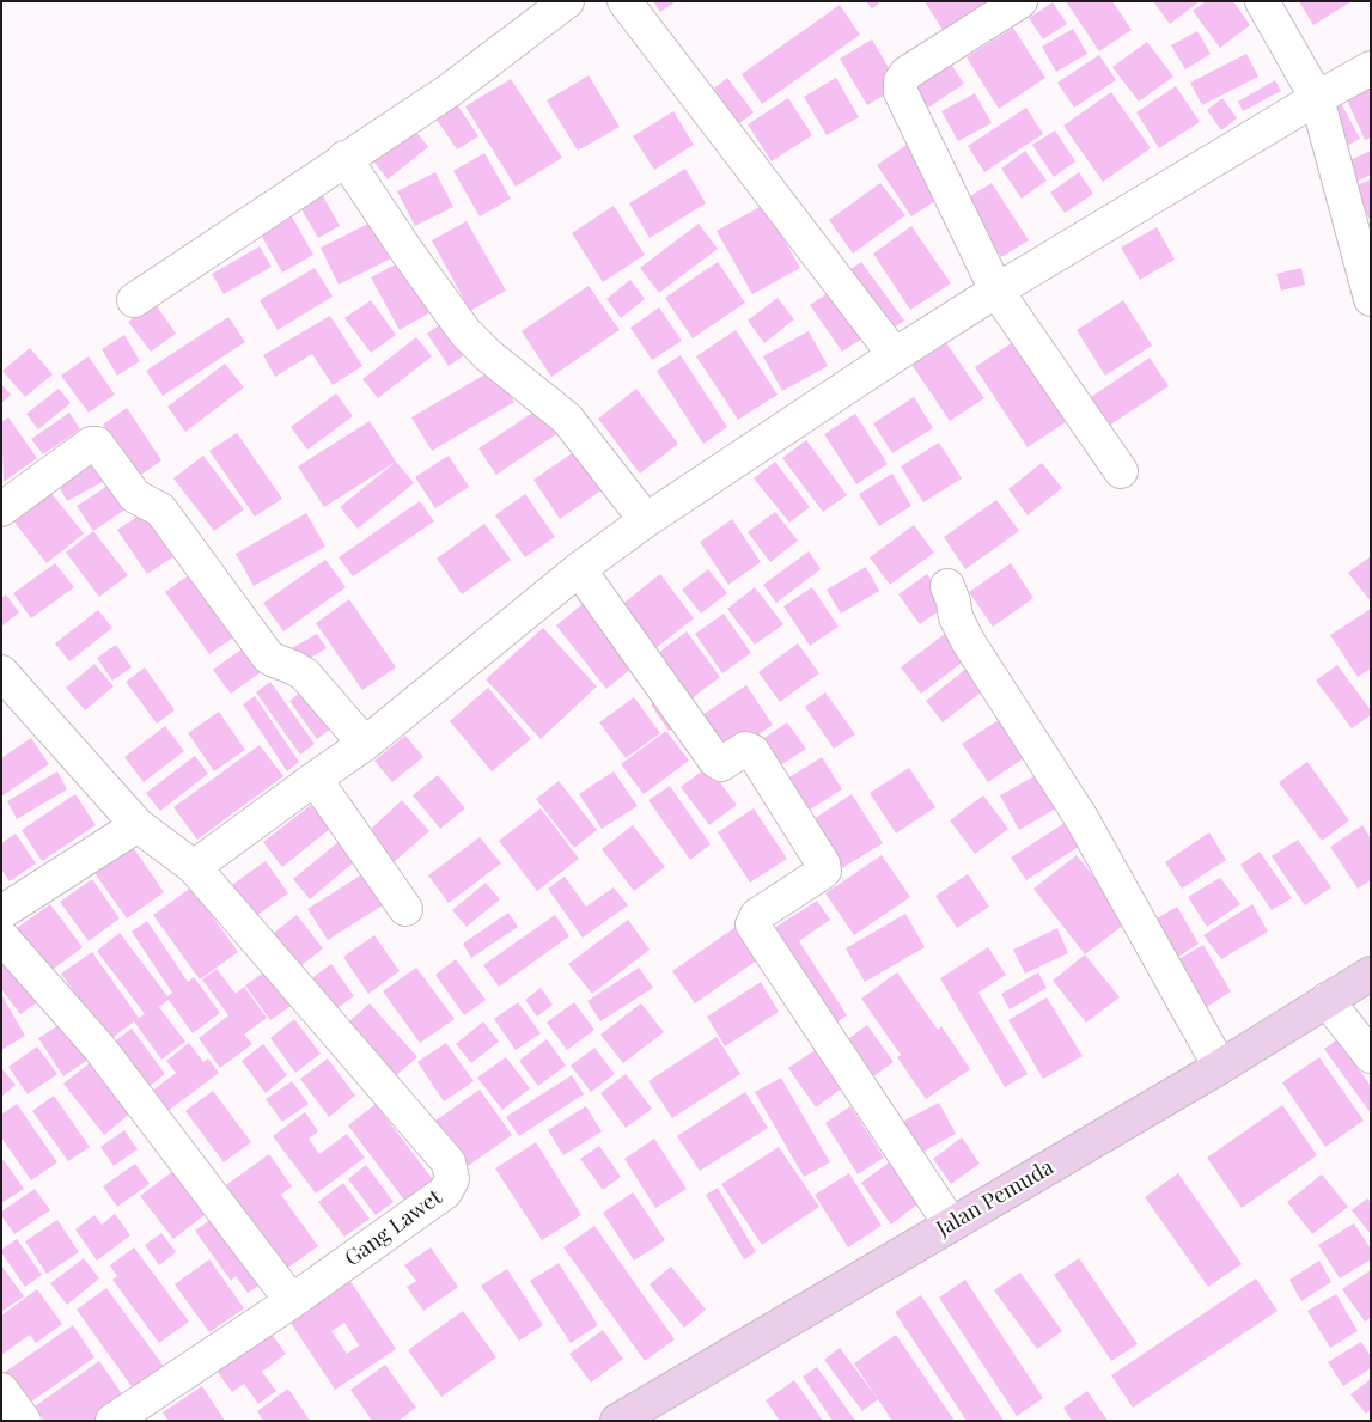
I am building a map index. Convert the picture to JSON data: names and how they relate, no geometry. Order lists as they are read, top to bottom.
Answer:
{
  "streets": {
    "main road": ["Jalan Pemuda"],
    "street": ["Gang Lawet"]
  }
}
